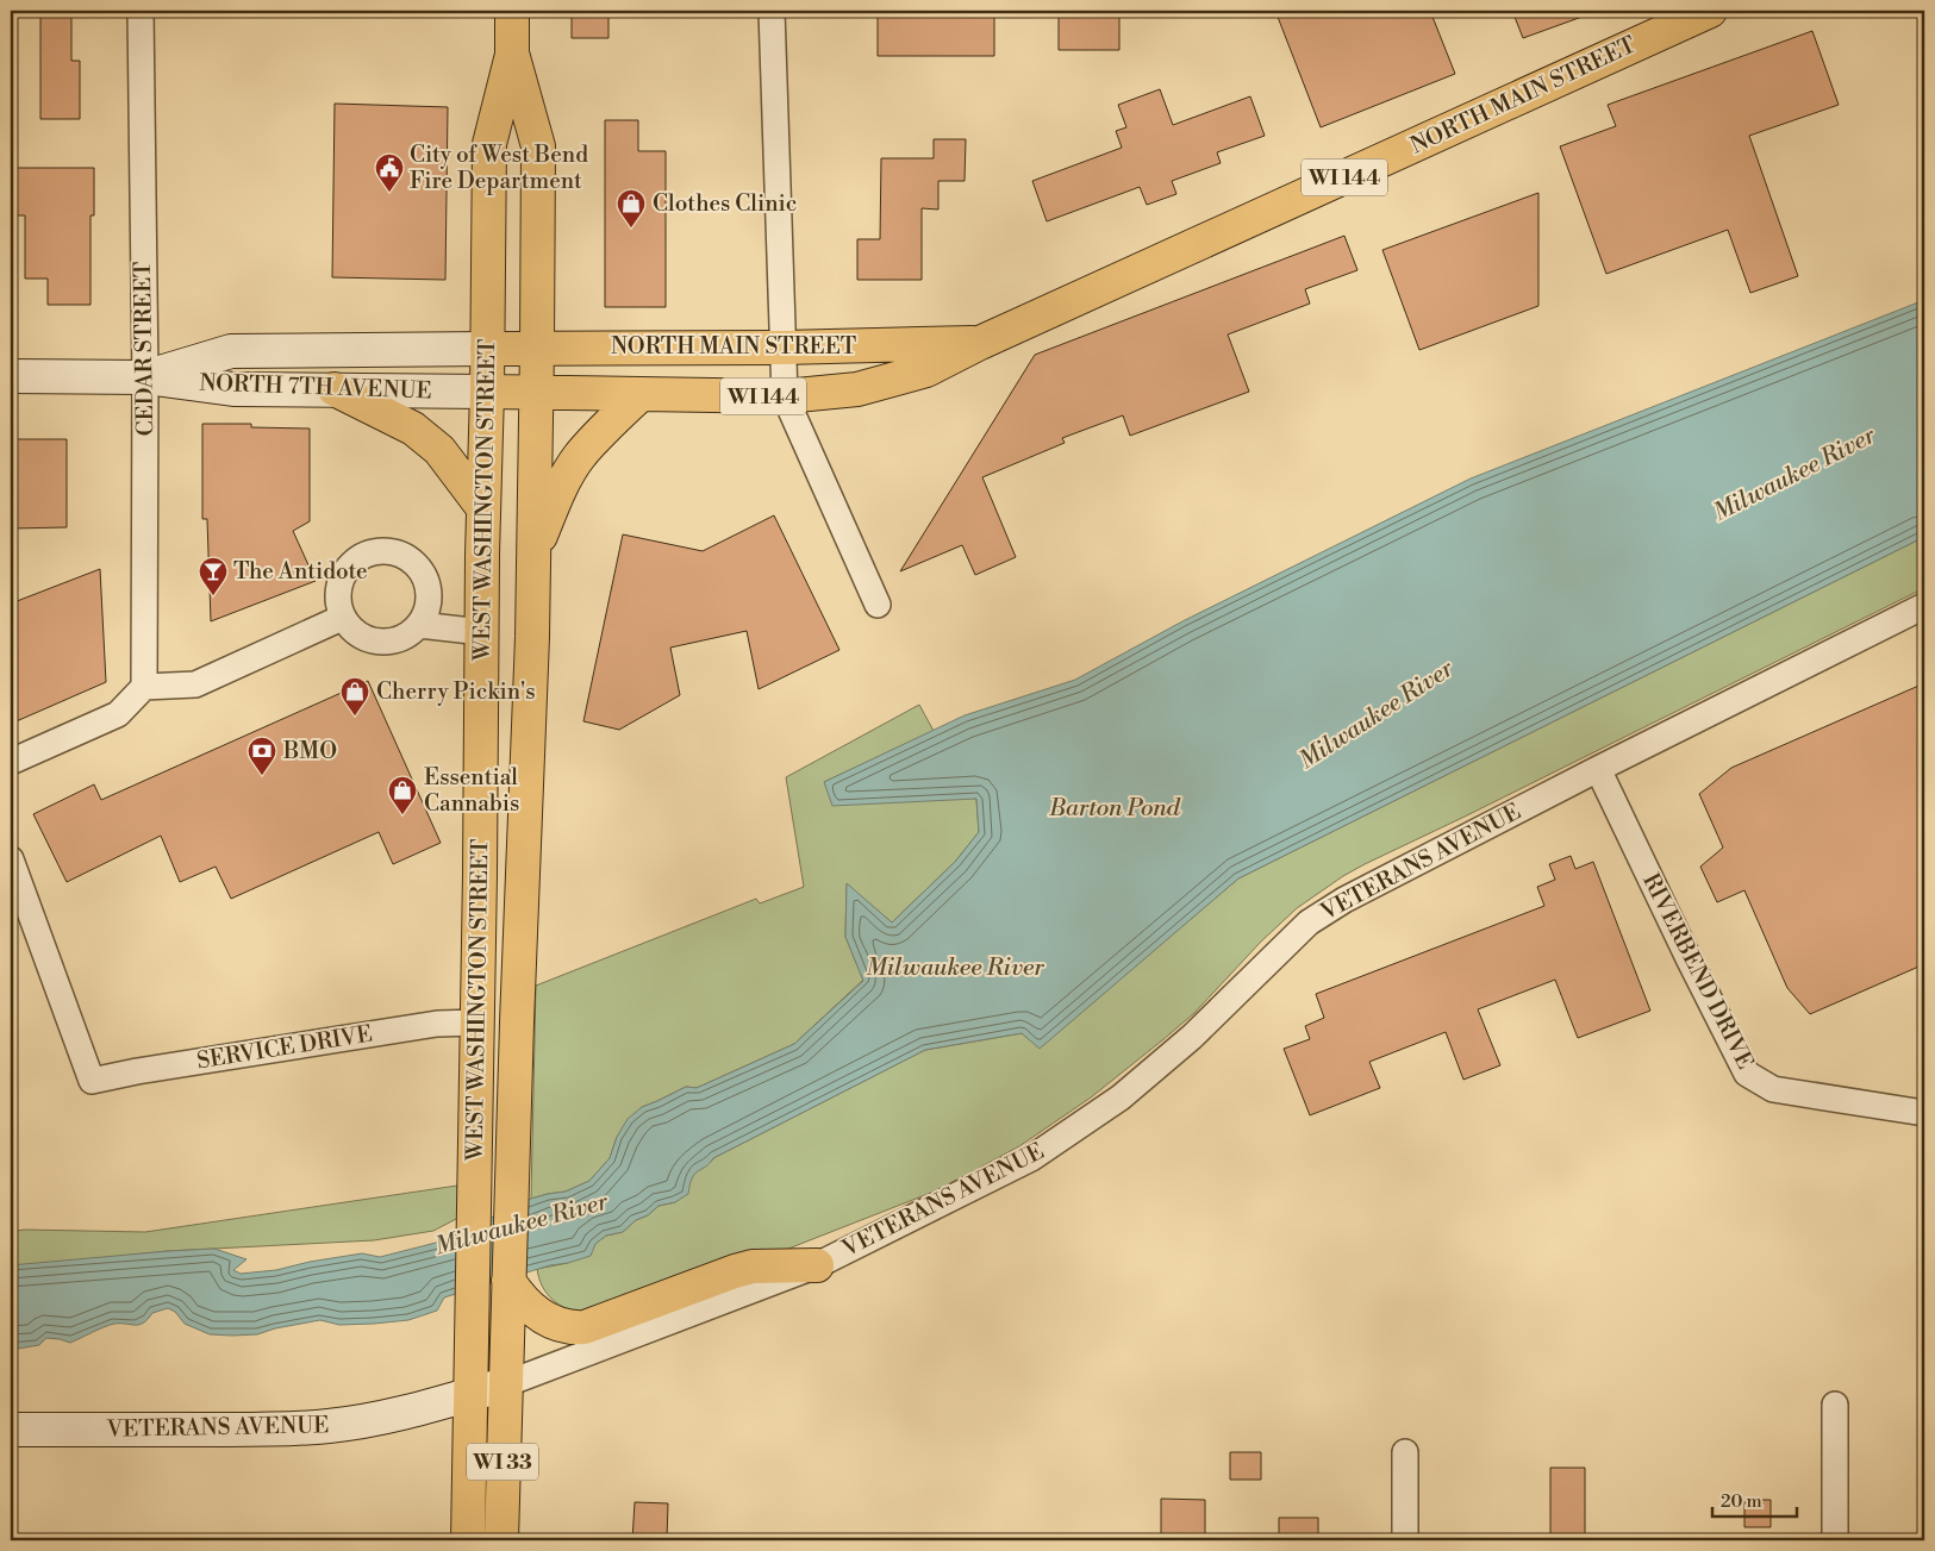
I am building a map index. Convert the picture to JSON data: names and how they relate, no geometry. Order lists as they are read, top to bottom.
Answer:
{
  "streets": {
    "main road": [
      "NORTH MAIN STREET",
      "WI 144",
      "NORTH 7TH AVENUE",
      "WEST WASHINGTON STREET",
      "VETERANS AVENUE",
      "WI 33"
    ],
    "street": ["CEDAR STREET", "RIVERBEND DRIVE", "SERVICE DRIVE"]
  },
  "crossings": [
    ["NORTH MAIN STREET", "NORTH 7TH AVENUE"],
    ["NORTH MAIN STREET", "WEST WASHINGTON STREET"],
    ["CEDAR STREET", "NORTH 7TH AVENUE"],
    ["NORTH 7TH AVENUE", "WEST WASHINGTON STREET"],
    ["WEST WASHINGTON STREET", "VETERANS AVENUE"],
    ["WEST WASHINGTON STREET", "SERVICE DRIVE"],
    ["WEST WASHINGTON STREET", "WI 33"],
    ["VETERANS AVENUE", "RIVERBEND DRIVE"],
    ["VETERANS AVENUE", "WI 33"]
  ],
  "water": ["Milwaukee River", "Barton Pond"],
  "places": {
    "public building": ["City of West Bend Fire Department"],
    "shop": ["Clothes Clinic", "Cherry Pickin's", "Essential Cannabis"],
    "bar": ["The Antidote"],
    "bank": ["BMO"]
  },
  "scale_bar": "20 m"
}
